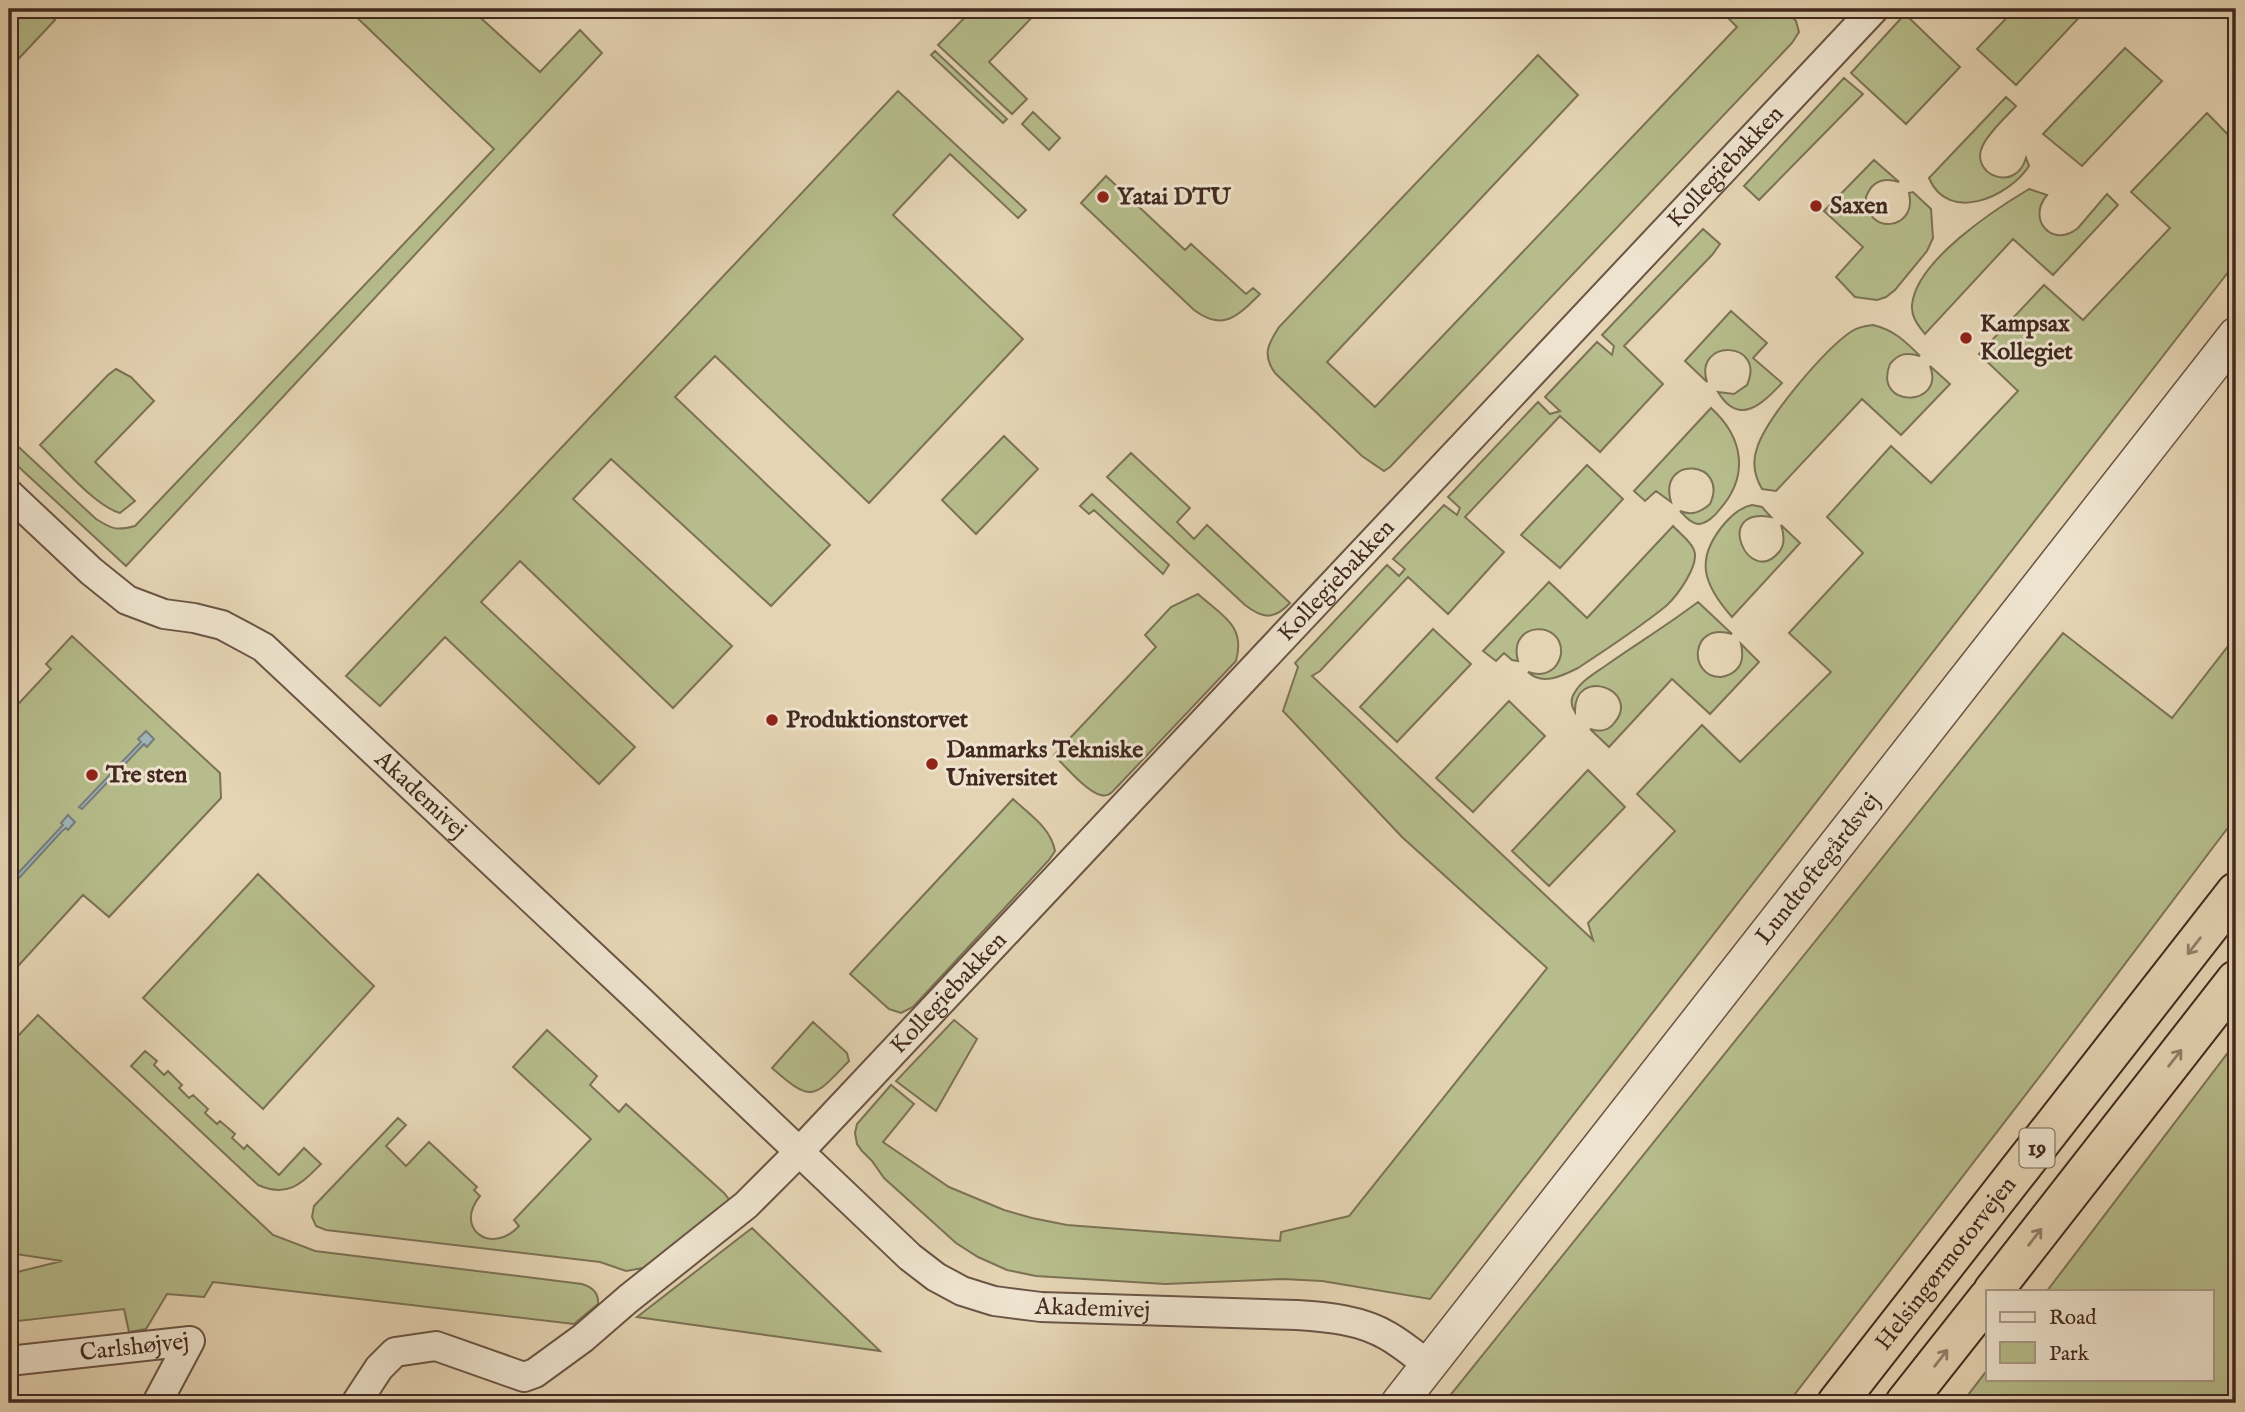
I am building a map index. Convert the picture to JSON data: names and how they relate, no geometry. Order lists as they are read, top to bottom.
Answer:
{
  "streets": {
    "highway": ["19", "Helsingørmotorvejen"],
    "street": [
      "Kollegiebakken",
      "Akademivej",
      "Lundtoftegårdsvej",
      "Carlshøjvej"
    ]
  },
  "crossings": [
    ["Kollegiebakken", "Akademivej"],
    ["Akademivej", "Lundtoftegårdsvej"]
  ],
  "places": [
    "Yatai DTU",
    "Saxen",
    "Kampsax Kollegiet",
    "Produktionstorvet",
    "Danmarks Tekniske Universitet",
    "Tre sten"
  ],
  "legend": ["Road", "Park"]
}
